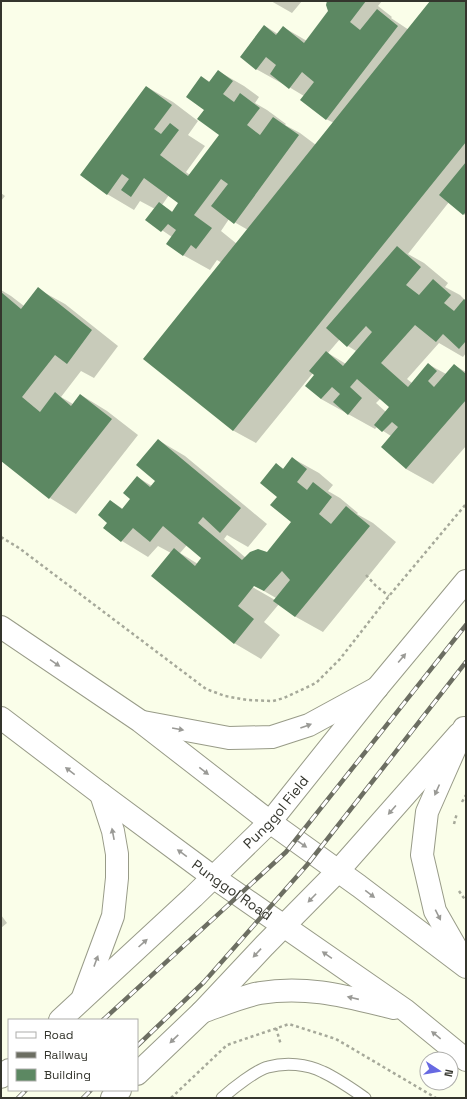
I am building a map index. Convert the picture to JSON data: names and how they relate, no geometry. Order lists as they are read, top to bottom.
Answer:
{
  "streets": {
    "main road": ["Punggol Field", "Punggol Road"]
  },
  "crossings": [
    ["Punggol Field", "Punggol Road"]
  ],
  "legend": ["Road", "Railway", "Building"],
  "north": "right"
}
